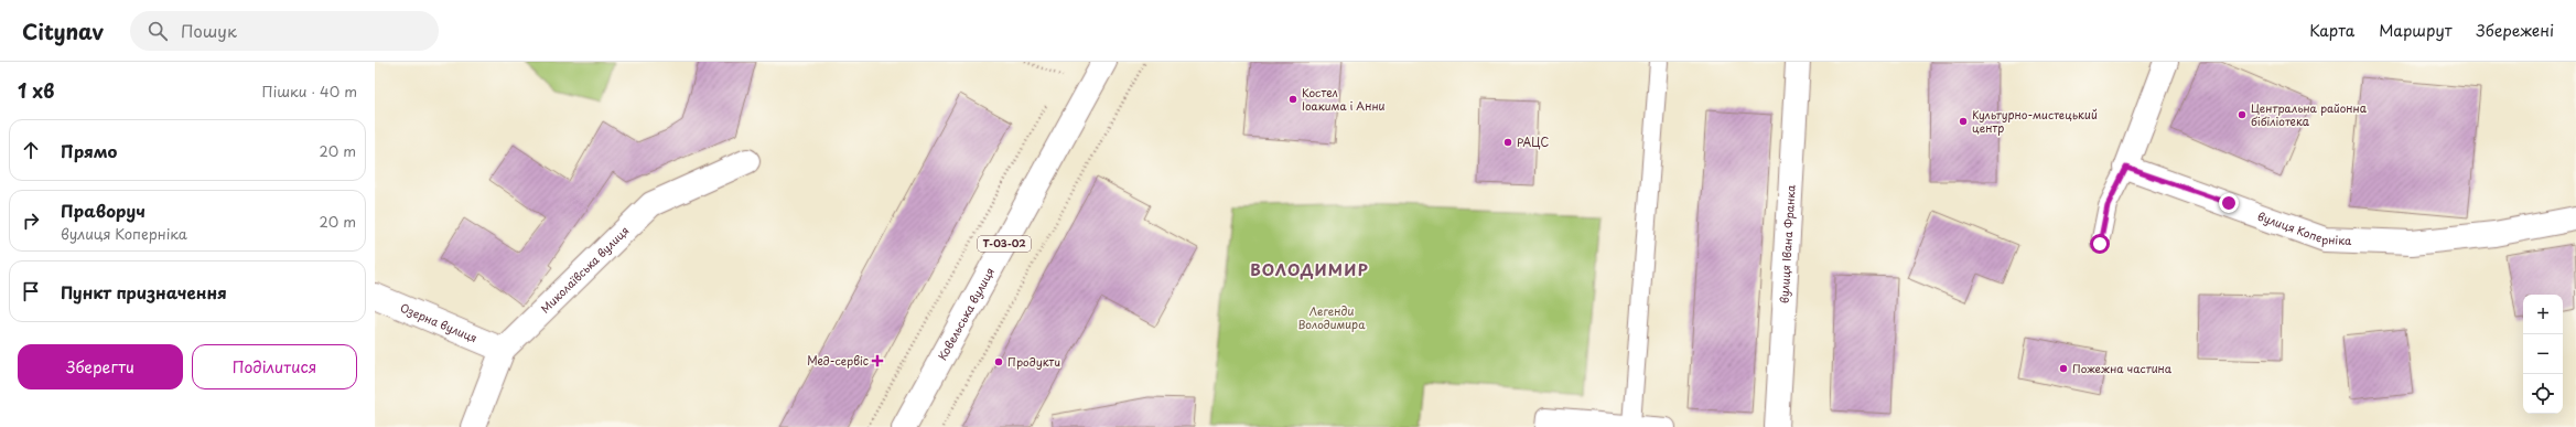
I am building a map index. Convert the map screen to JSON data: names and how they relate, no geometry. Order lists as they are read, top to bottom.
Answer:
{
  "streets": {
    "street": [
      "вулиця Коперніка",
      "Т-03-02",
      "вулиця Івана Франка",
      "Миколаївська вулиця",
      "Ковельська вулиця",
      "Озерна вулиця"
    ]
  },
  "crossings": [
    ["Миколаївська вулиця", "Озерна вулиця"]
  ],
  "districts": ["ВОЛОДИМИР"],
  "parks": ["Легенди Володимира"],
  "places": {
    "other": [
      "Костел Іоакима і Анни",
      "Центральна районна бібіліотека",
      "Культурно-мистецький центр",
      "РАЦС",
      "Продукти",
      "Пожежна частина"
    ],
    "health": ["Мед-сервіс"]
  },
  "page": {
    "header": "Citynav",
    "search": "Пошук",
    "nav": ["Карта", "Маршрут", "Збережені"],
    "heading": ["1 хв", "Пішки · 40 m"],
    "list": [
      ["Прямо", "20 m"],
      ["Праворуч", "вулиця Коперніка", "20 m"],
      "Пункт призначення"
    ],
    "map_buttons": ["+", "−"],
    "buttons": ["Зберегти", "Поділитися"]
  }
}
